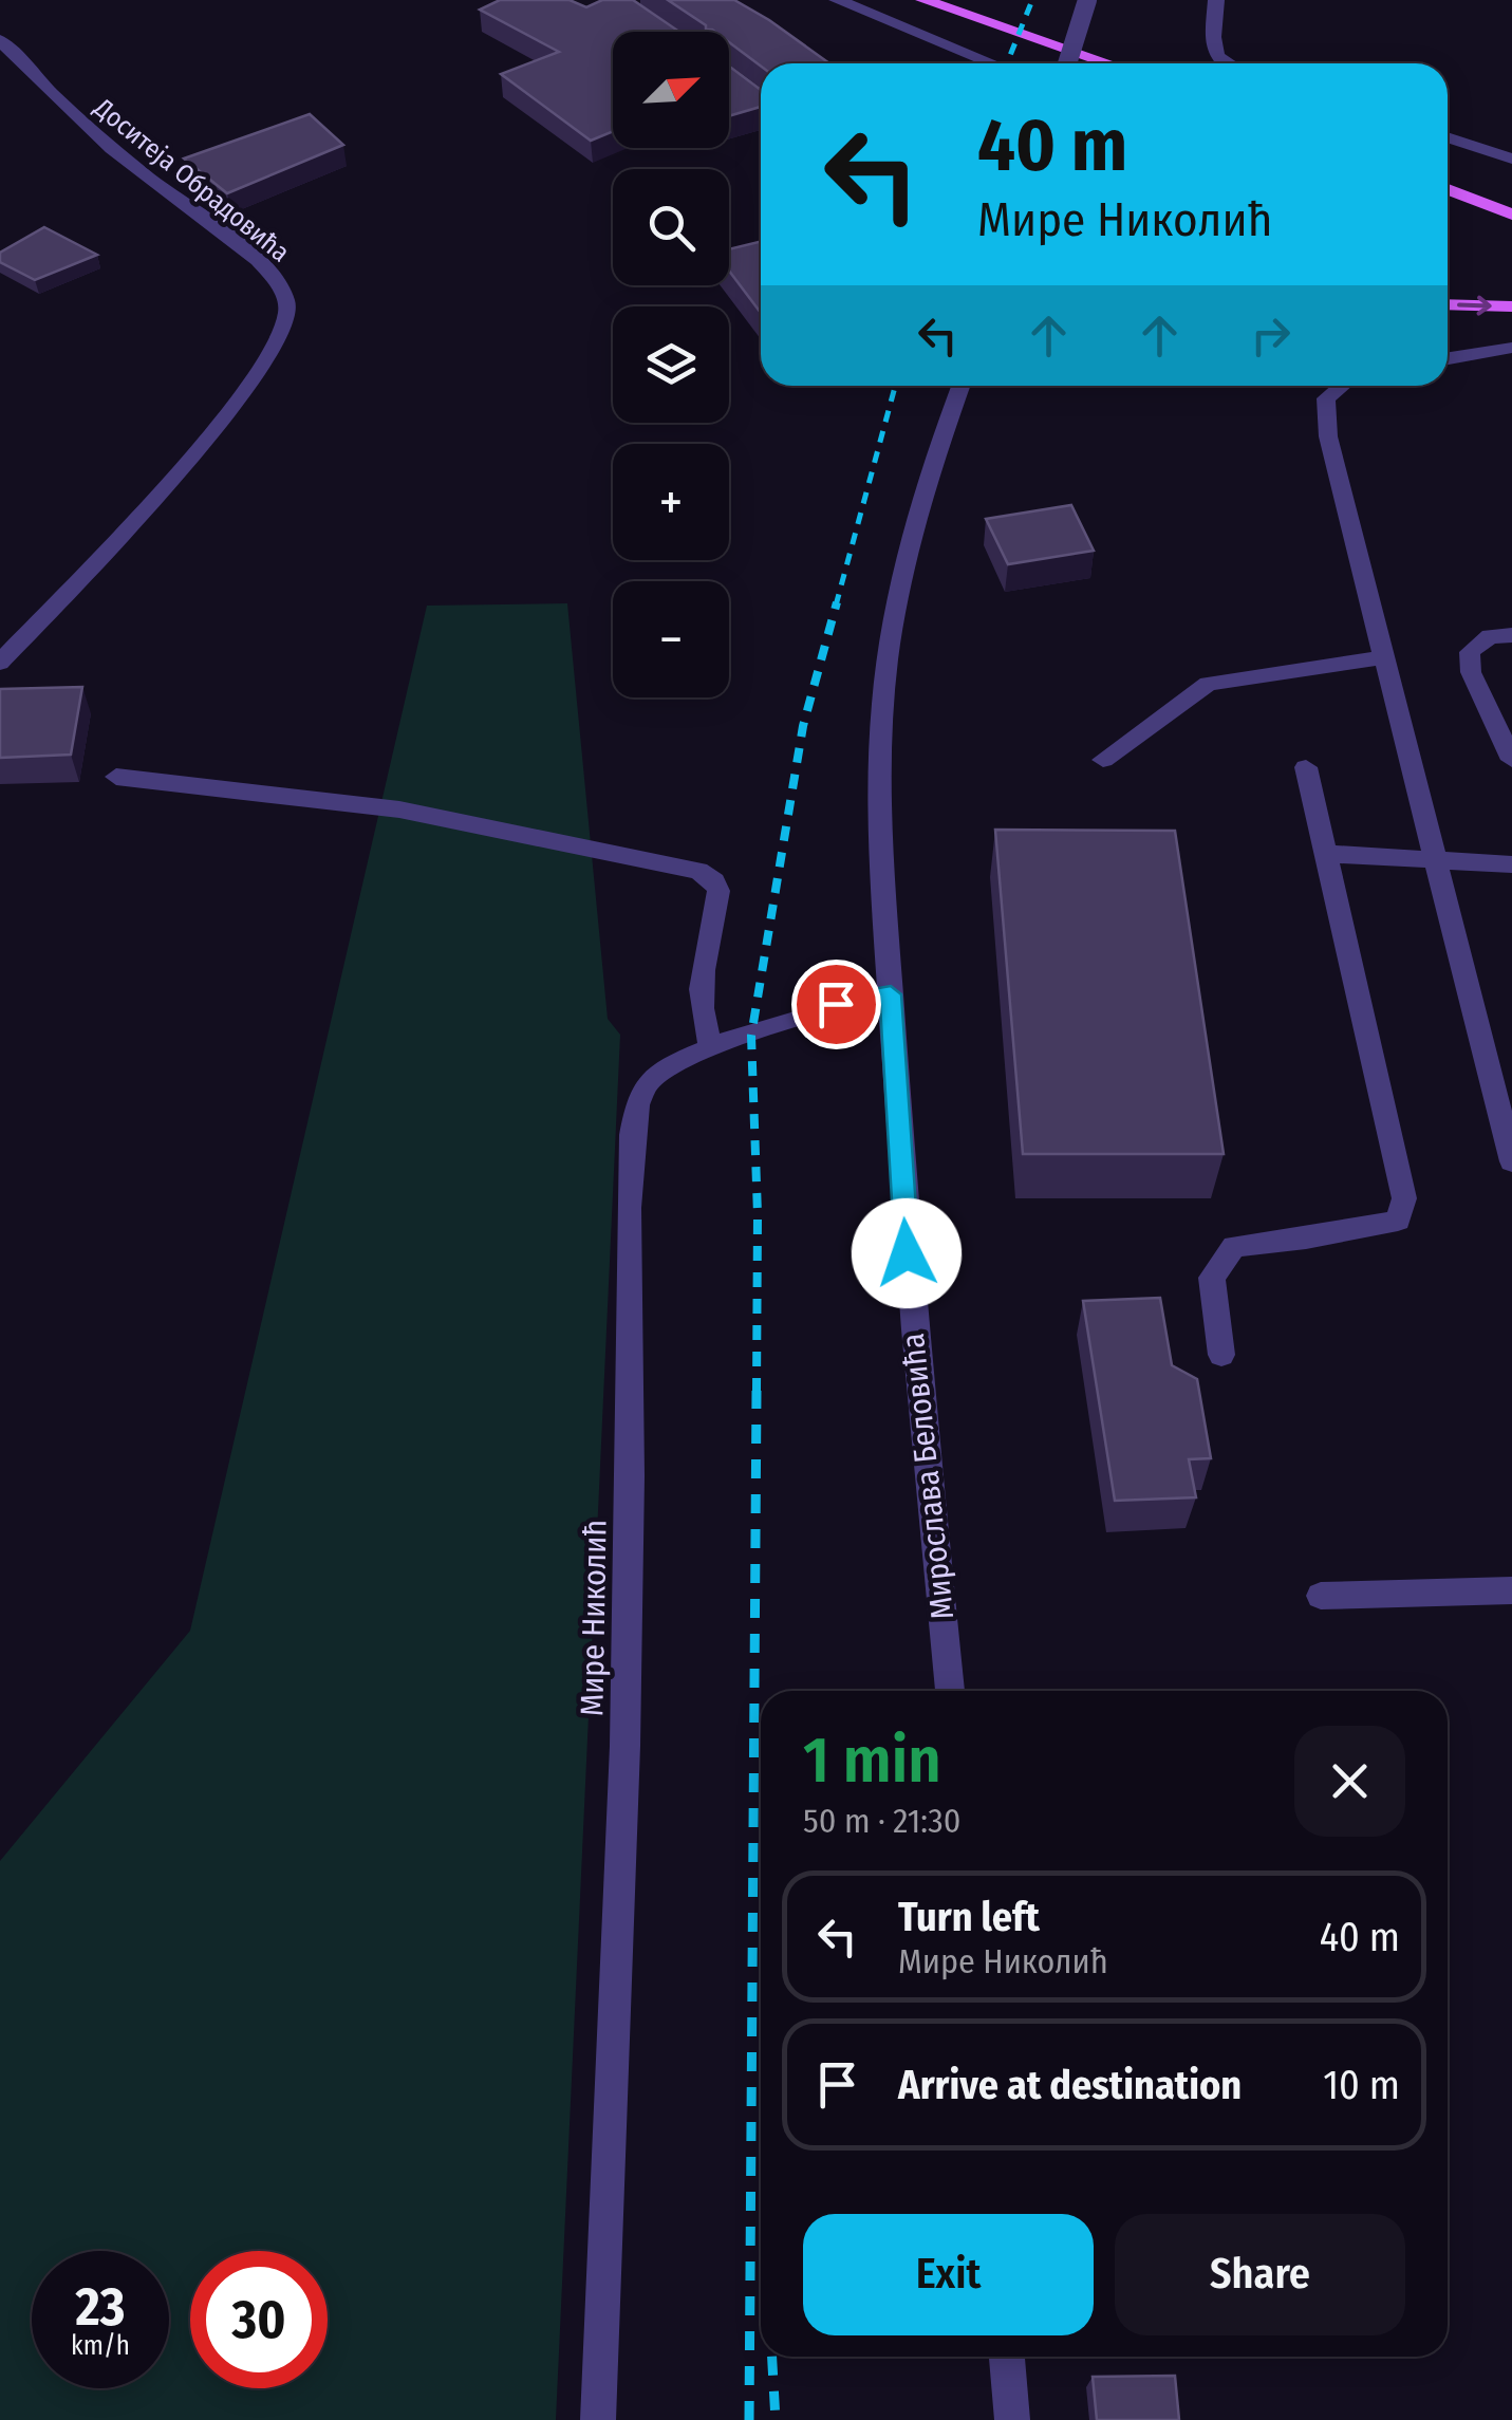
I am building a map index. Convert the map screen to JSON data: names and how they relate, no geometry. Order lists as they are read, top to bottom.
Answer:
{
  "streets": {
    "street": ["Доситеја Обрадовића", "Мирослава Беловића", "Мире Николић"]
  },
  "crossings": [
    ["Мирослава Беловића", "Мире Николић"]
  ],
  "north": "top right",
  "page": {
    "map_buttons": ["+", "−"],
    "turn": ["40 m", "Мире Николић"],
    "heading": ["1 min", "50 m · 21:30"],
    "list": [
      {
        "name": "Turn left",
        "note": "Мире Николић",
        "value": "40 m"
      },
      {
        "name": "Arrive at destination",
        "value": "10 m"
      }
    ],
    "buttons": ["Exit", "Share"],
    "speed": "23 km/h",
    "limit": "30"
  }
}
